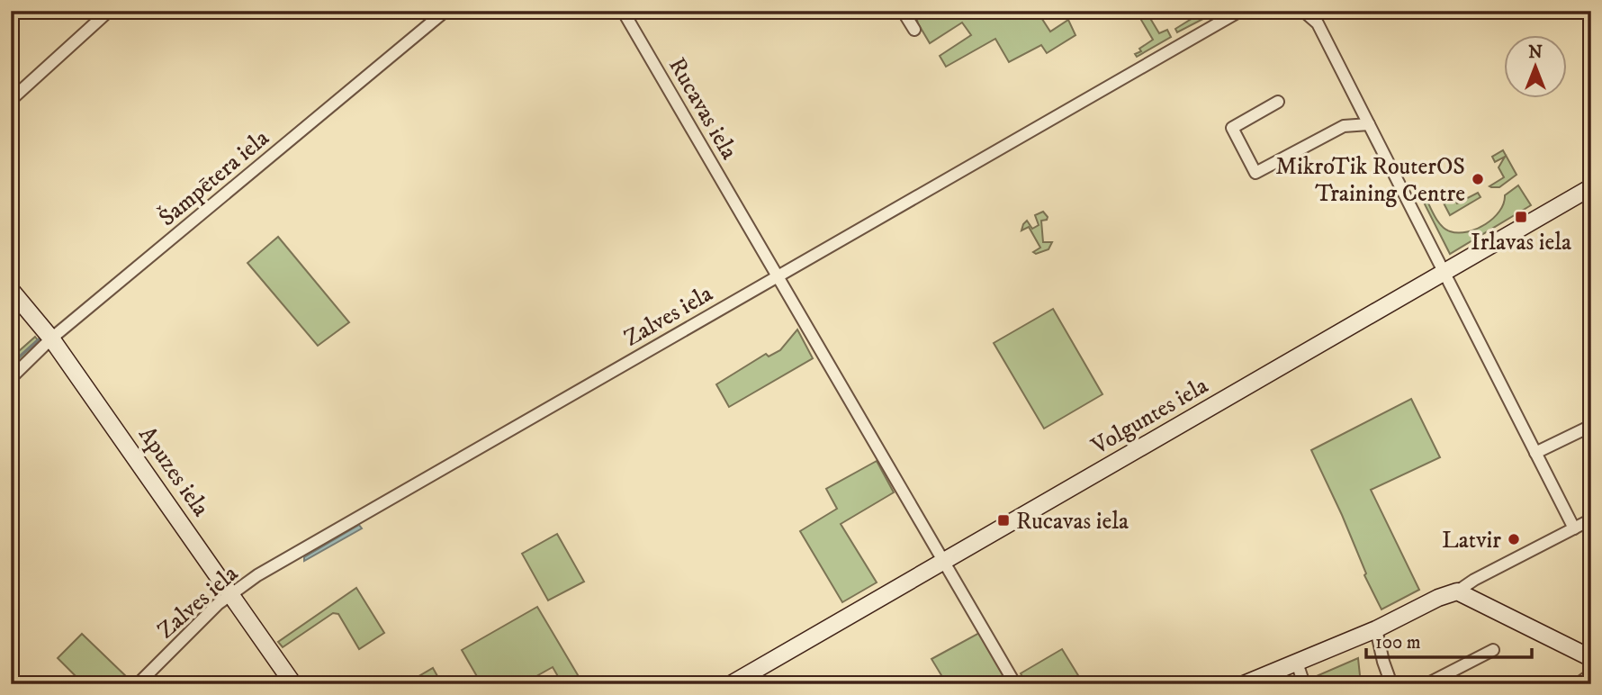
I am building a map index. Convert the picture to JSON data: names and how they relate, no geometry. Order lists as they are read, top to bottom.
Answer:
{
  "streets": {
    "street": [
      "Rucavas iela",
      "Šampētera iela",
      "Zalves iela",
      "Volguntes iela",
      "Apuzes iela"
    ]
  },
  "crossings": [
    ["Rucavas iela", "Zalves iela"],
    ["Rucavas iela", "Volguntes iela"],
    ["Šampētera iela", "Apuzes iela"],
    ["Zalves iela", "Apuzes iela"]
  ],
  "places": {
    "other": ["MikroTik RouterOS Training Centre", "Latvir"],
    "transit": ["Irlavas iela", "Rucavas iela"]
  },
  "scale_bar": "100 m",
  "north": "top"
}
